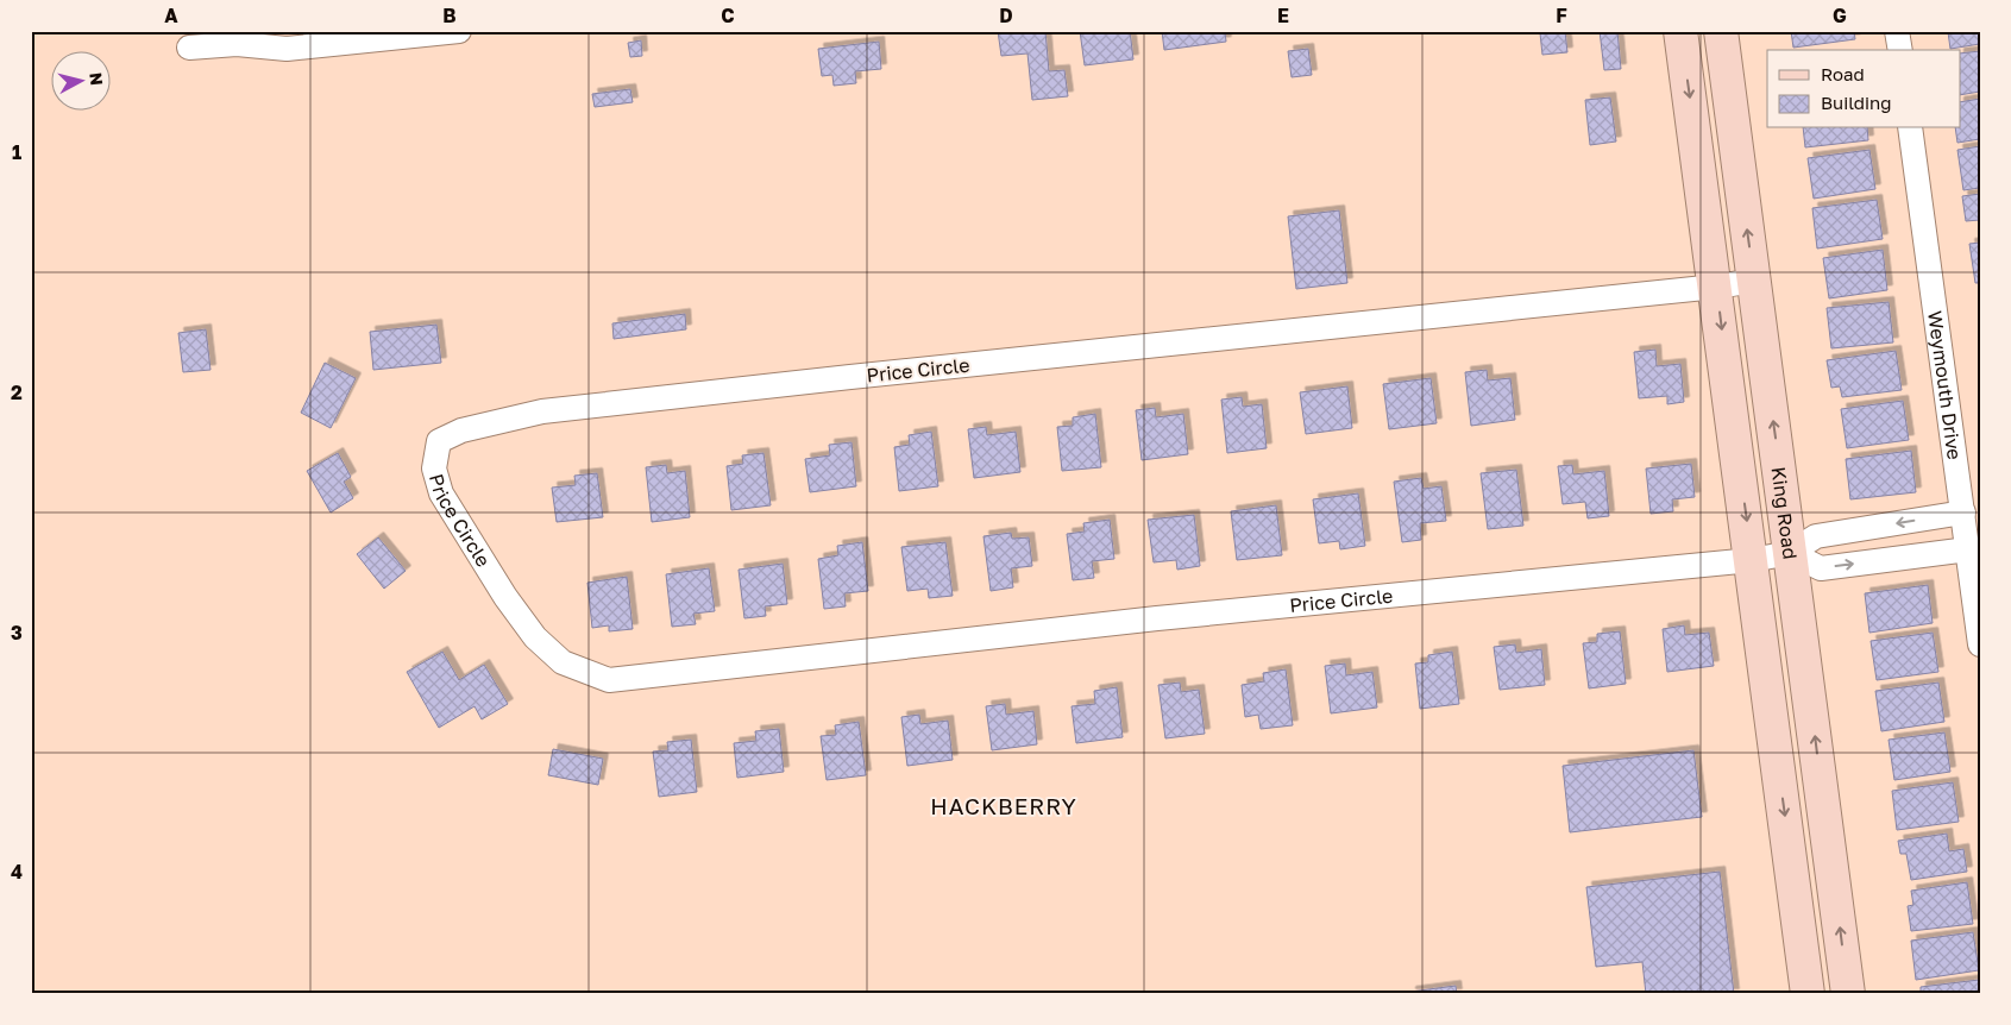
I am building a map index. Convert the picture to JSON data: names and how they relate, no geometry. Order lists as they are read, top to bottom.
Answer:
{
  "streets": {
    "street": ["Price Circle", "Weymouth Drive", "King Road"]
  },
  "crossings": [
    ["Price Circle", "King Road"]
  ],
  "districts": ["HACKBERRY"],
  "legend": ["Road", "Building"],
  "north": "right",
  "grid": {
    "columns": [
      "A",
      "B",
      "C",
      "D",
      "E",
      "F",
      "G"
    ],
    "rows": [
      "1",
      "2",
      "3",
      "4"
    ]
  }
}
